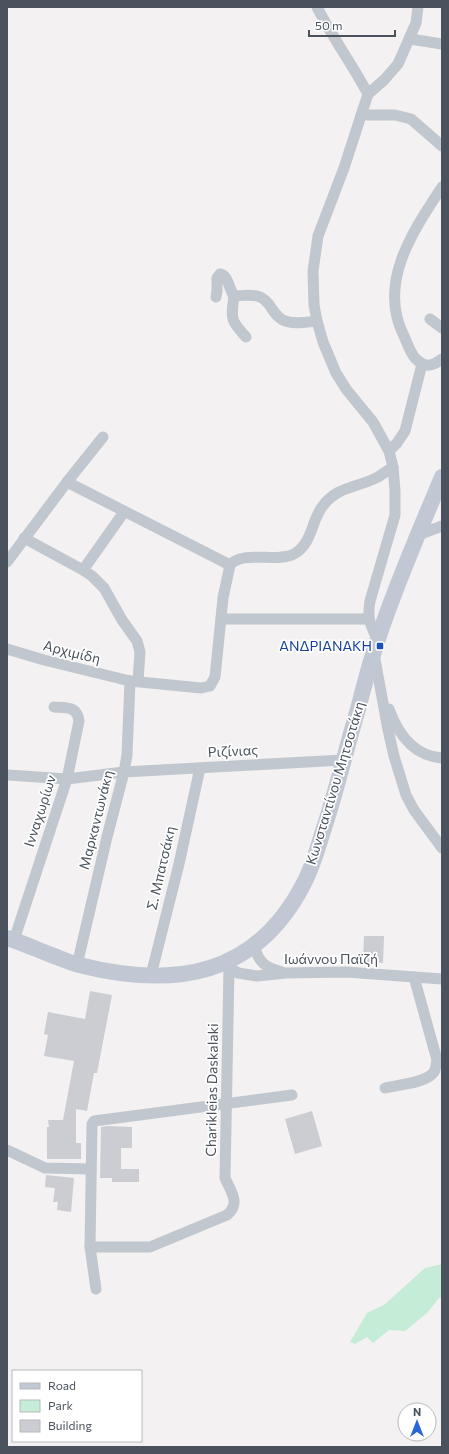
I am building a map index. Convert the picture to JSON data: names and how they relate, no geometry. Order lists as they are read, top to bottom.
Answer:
{
  "streets": {
    "main road": ["Κωνσταντίνου Μητσοτάκη"],
    "street": [
      "Αρχιμίδη",
      "Ριζίνιας",
      "Ινναχωρίων",
      "Μαρκαντωνάκη",
      "Σ. Μπατσάκη",
      "Ιωάννου Παϊζή",
      "Charikleias Daskalaki"
    ]
  },
  "crossings": [
    ["Αρχιμίδη", "Μαρκαντωνάκη"],
    ["Ριζίνιας", "Κωνσταντίνου Μητσοτάκη"],
    ["Ριζίνιας", "Ινναχωρίων"],
    ["Ριζίνιας", "Μαρκαντωνάκη"],
    ["Ριζίνιας", "Σ. Μπατσάκη"],
    ["Κωνσταντίνου Μητσοτάκη", "Ινναχωρίων"],
    ["Κωνσταντίνου Μητσοτάκη", "Μαρκαντωνάκη"],
    ["Κωνσταντίνου Μητσοτάκη", "Σ. Μπατσάκη"],
    ["Κωνσταντίνου Μητσοτάκη", "Ιωάννου Παϊζή"],
    ["Κωνσταντίνου Μητσοτάκη", "Charikleias Daskalaki"],
    ["Ιωάννου Παϊζή", "Charikleias Daskalaki"]
  ],
  "places": {
    "transit": ["ΑΝΔΡΙΑΝΑΚΗ"]
  },
  "legend": ["Road", "Park", "Building"],
  "scale_bar": "50 m",
  "north": "top"
}
